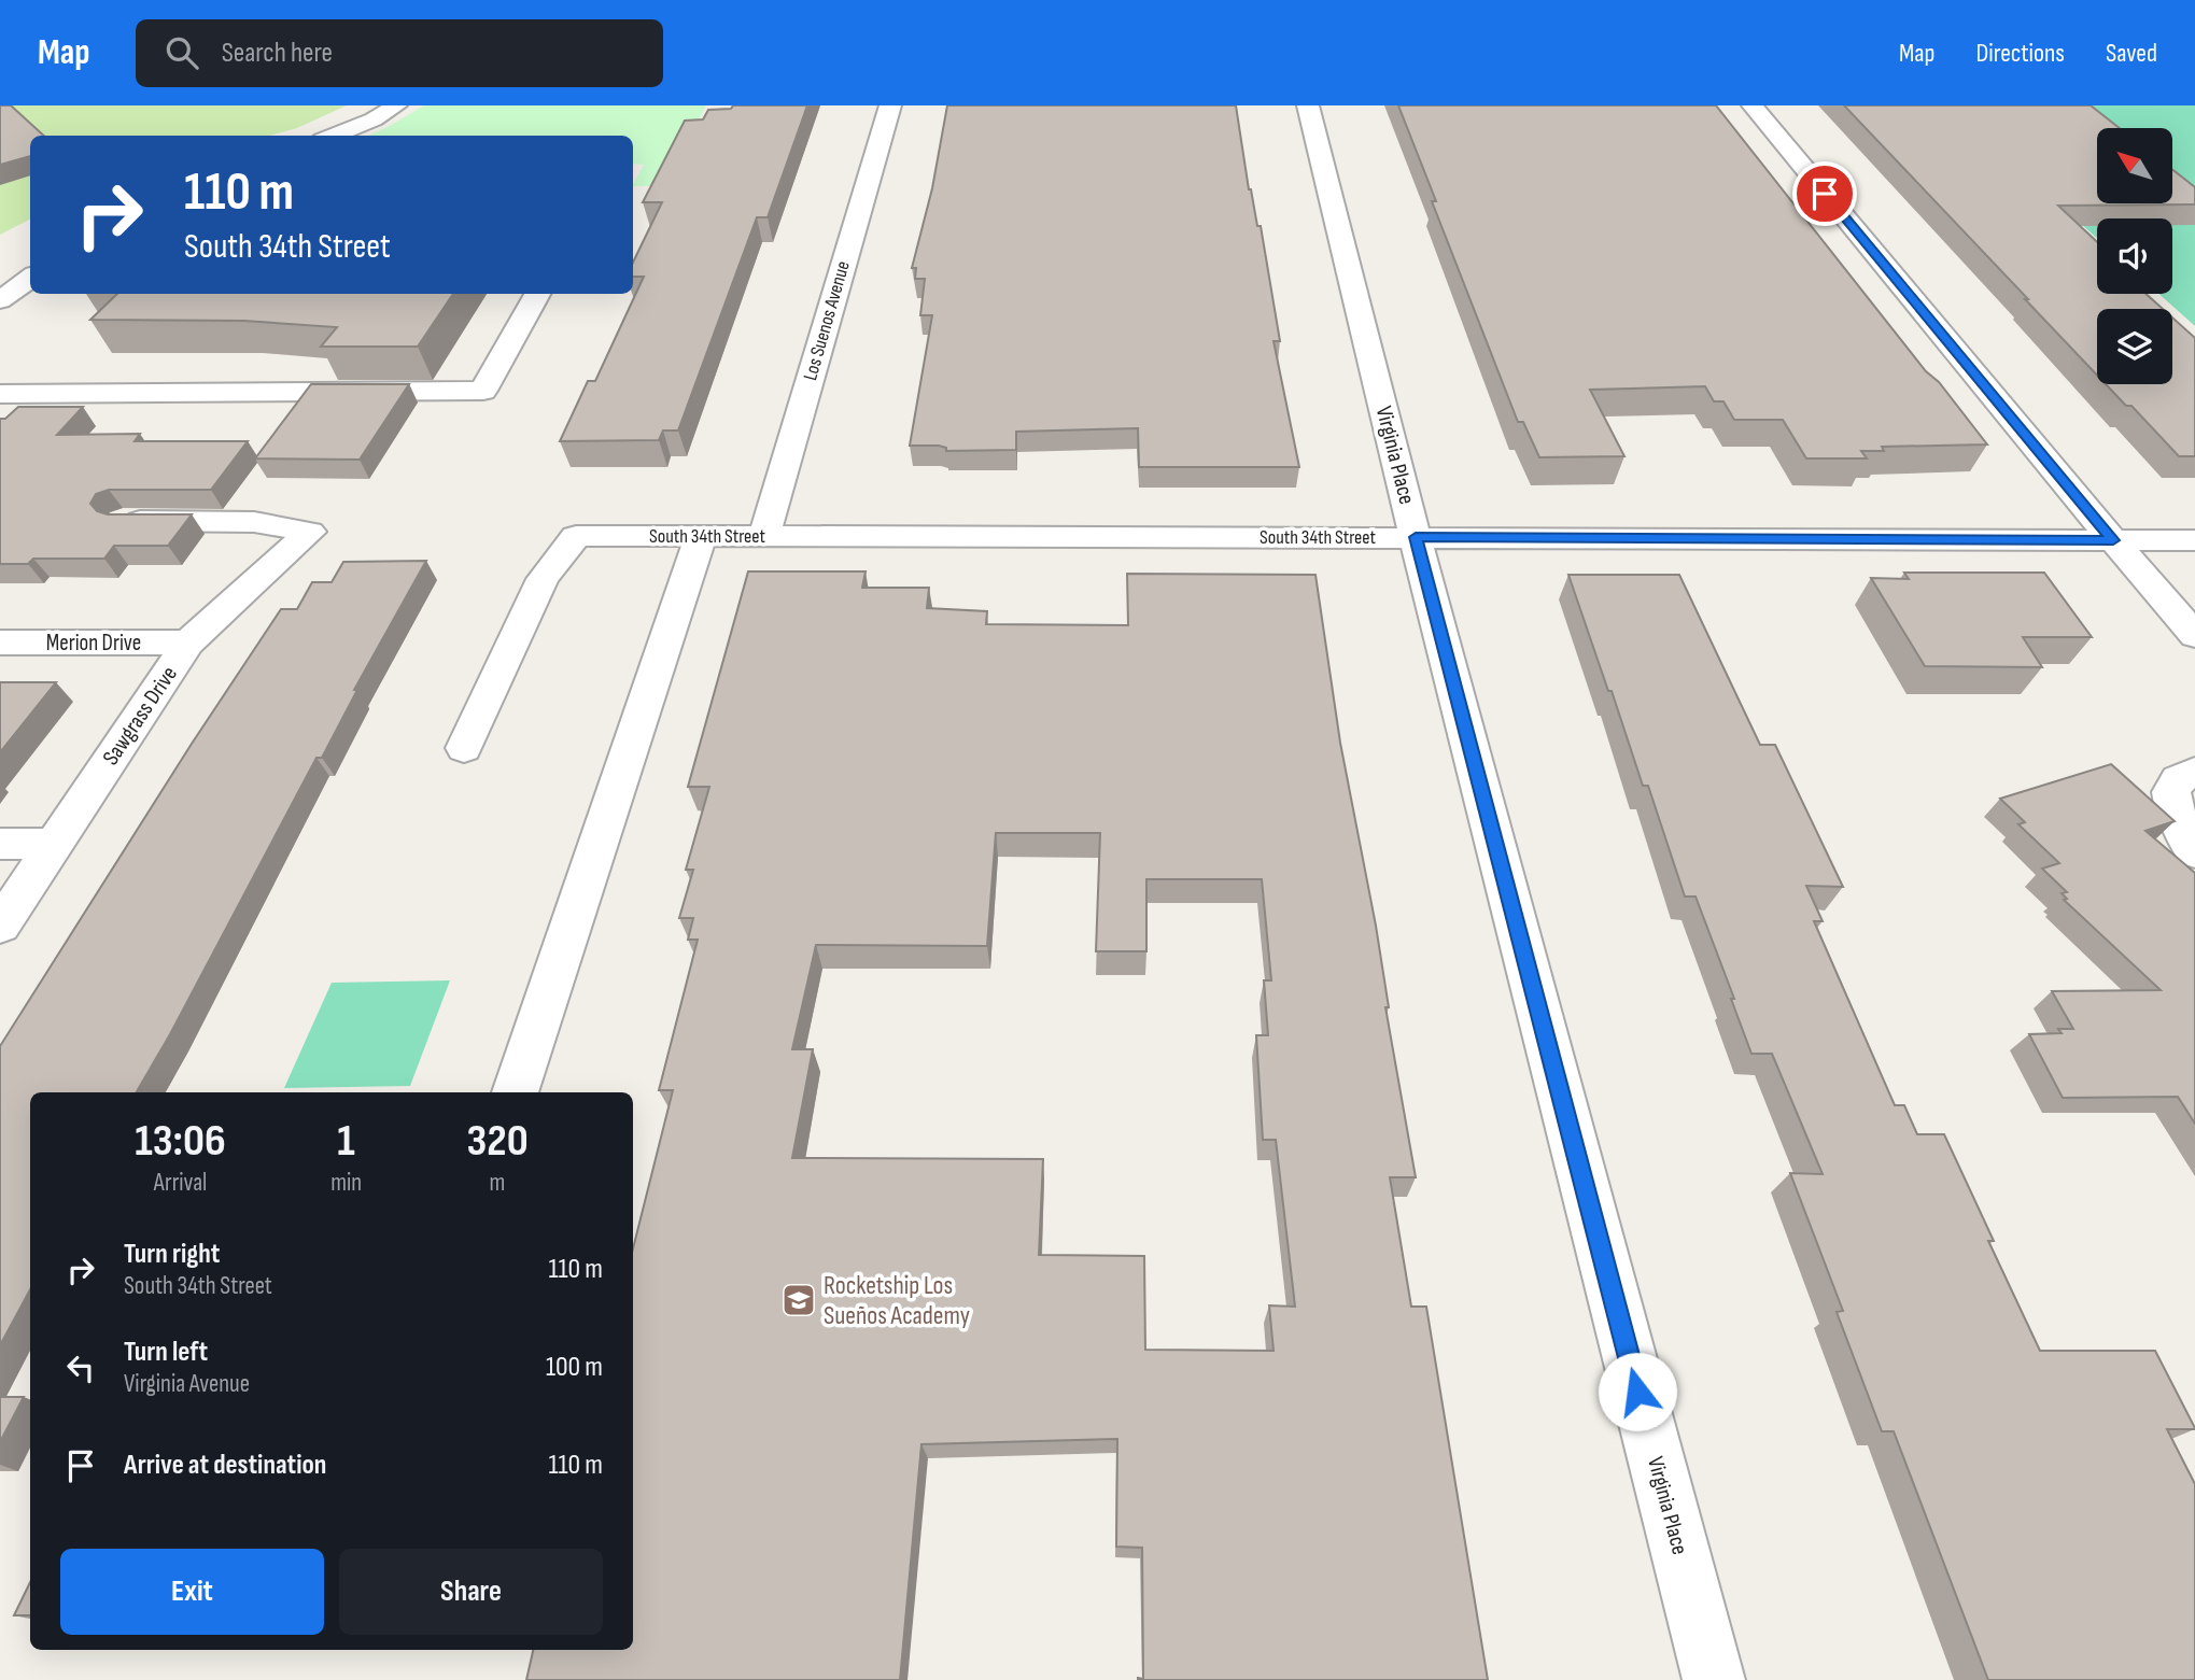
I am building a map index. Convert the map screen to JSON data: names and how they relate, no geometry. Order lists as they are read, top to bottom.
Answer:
{
  "streets": {
    "street": [
      "Los Suenos Avenue",
      "Virginia Place",
      "South 34th Street",
      "Merion Drive",
      "Sawgrass Drive"
    ]
  },
  "crossings": [
    ["Los Suenos Avenue", "South 34th Street"],
    ["Virginia Place", "South 34th Street"],
    ["Merion Drive", "Sawgrass Drive"]
  ],
  "places": {
    "school or university": ["Rocketship Los Sueños Academy"]
  },
  "north": "top left",
  "page": {
    "header": "Map",
    "search": "Search here",
    "nav": ["Map", "Directions", "Saved"],
    "turn": ["110 m", "South 34th Street"],
    "eta": [
      "13:06",
      "Arrival",
      "1",
      "min",
      "320",
      "m"
    ],
    "list": [
      {
        "name": "Turn right",
        "note": "South 34th Street",
        "value": "110 m"
      },
      {
        "name": "Turn left",
        "note": "Virginia Avenue",
        "value": "100 m"
      },
      {
        "name": "Arrive at destination",
        "value": "110 m"
      }
    ],
    "buttons": ["Exit", "Share"]
  }
}
